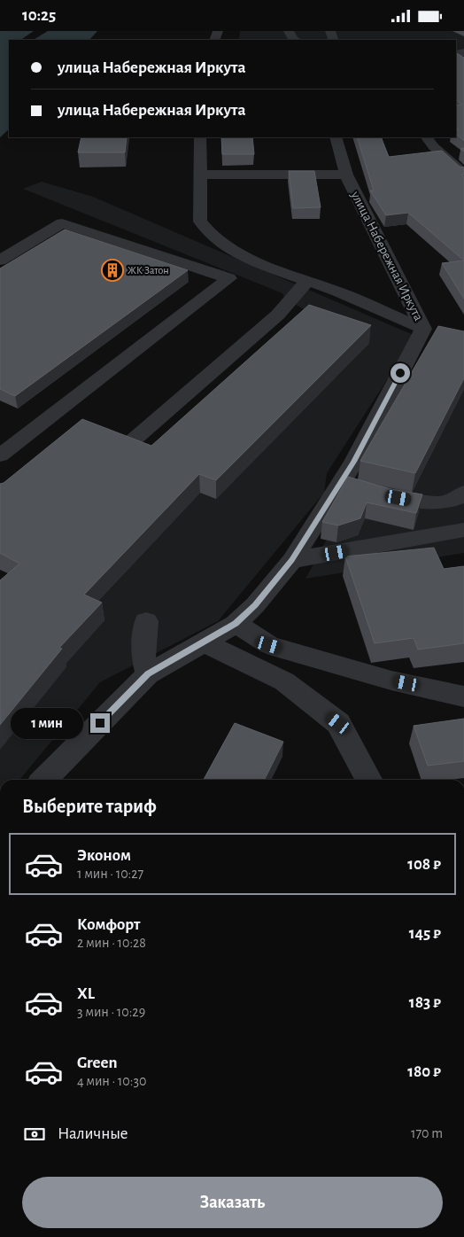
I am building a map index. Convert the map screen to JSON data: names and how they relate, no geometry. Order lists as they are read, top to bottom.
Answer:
{
  "streets": {
    "street": ["улица Набережная Иркута"]
  },
  "places": {
    "building": ["ЖК Затон"]
  },
  "page": {
    "status": "10:25",
    "banner": ["улица Набережная Иркута", "улица Набережная Иркута"],
    "bubble": "1 мин",
    "heading": "Выберите тариф",
    "list": [
      {
        "name": "Эконом",
        "note": "1 мин · 10:27",
        "value": "108 ₽"
      },
      {
        "name": "Комфорт",
        "note": "2 мин · 10:28",
        "value": "145 ₽"
      },
      {
        "name": "XL",
        "note": "3 мин · 10:29",
        "value": "183 ₽"
      },
      {
        "name": "Green",
        "note": "4 мин · 10:30",
        "value": "180 ₽"
      }
    ],
    "pay": ["Наличные", "170 m"],
    "buttons": "Заказать"
  }
}
